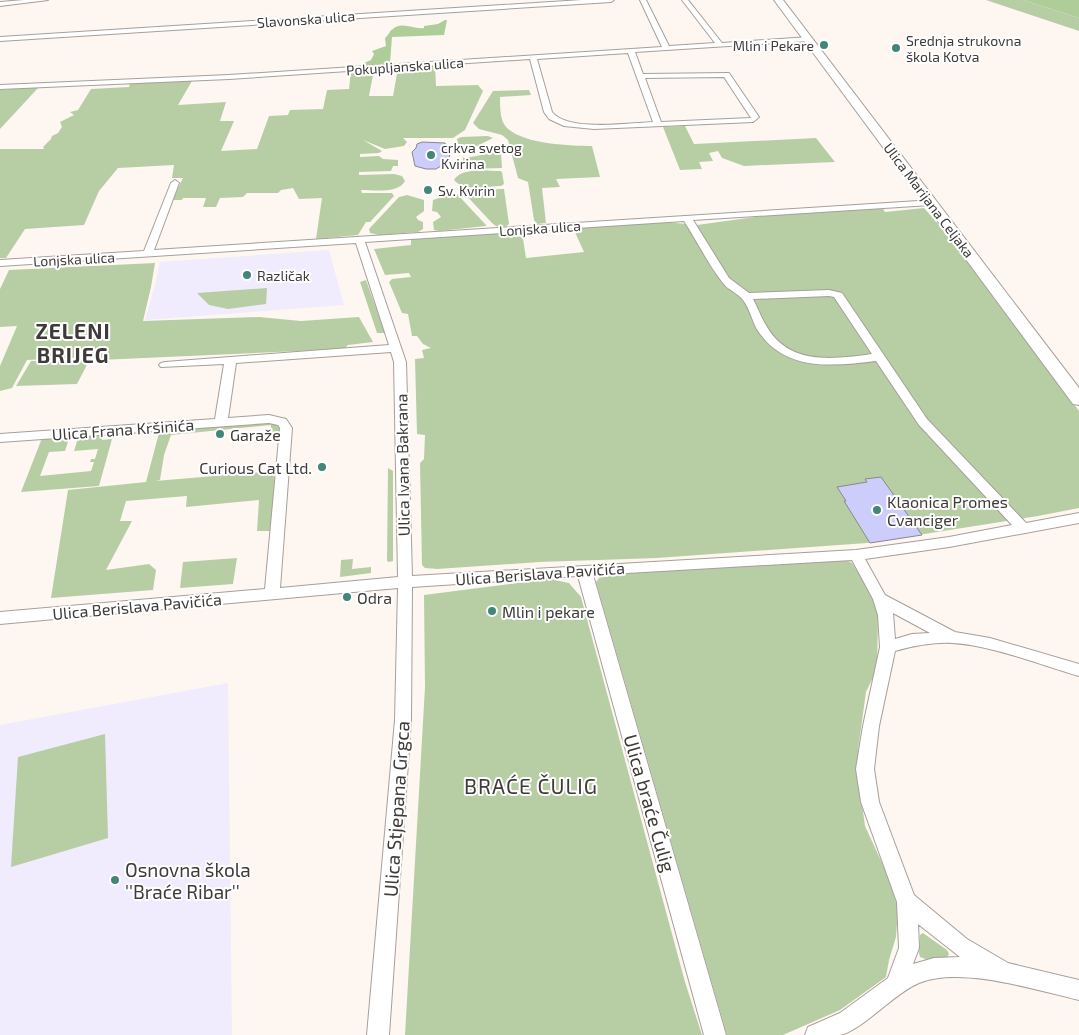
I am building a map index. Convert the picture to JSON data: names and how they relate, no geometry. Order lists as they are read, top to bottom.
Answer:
{
  "streets": {
    "main road": ["Ulica Marijana Celjaka"],
    "street": [
      "Slavonska ulica",
      "Pokupljanska ulica",
      "Lonjska ulica",
      "Ulica Frana Kršinića",
      "Ulica Ivana Bakrana",
      "Ulica Berislava Pavičića",
      "Ulica braće Čulig",
      "Ulica Stjepana Grgca"
    ]
  },
  "crossings": [
    ["Pokupljanska ulica", "Ulica Marijana Celjaka"],
    ["Ulica Marijana Celjaka", "Lonjska ulica"],
    ["Lonjska ulica", "Ulica Ivana Bakrana"],
    ["Ulica Frana Kršinića", "Ulica Berislava Pavičića"],
    ["Ulica Ivana Bakrana", "Ulica Berislava Pavičića"],
    ["Ulica Ivana Bakrana", "Ulica Stjepana Grgca"],
    ["Ulica Berislava Pavičića", "Ulica braće Čulig"],
    ["Ulica Berislava Pavičića", "Ulica Stjepana Grgca"]
  ],
  "districts": ["ZELENI BRIJEG", "BRAĆE ČULIG"],
  "places": [
    "Mlin i Pekare",
    "Srednja strukovna škola Kotva",
    "crkva svetog Kvirina",
    "Sv. Kvirin",
    "Različak",
    "Garaže",
    "Curious Cat Ltd.",
    "Klaonica Promes Cvanciger",
    "Odra",
    "Mlin i pekare",
    "Osnovna škola ''Braće Ribar''"
  ]
}
